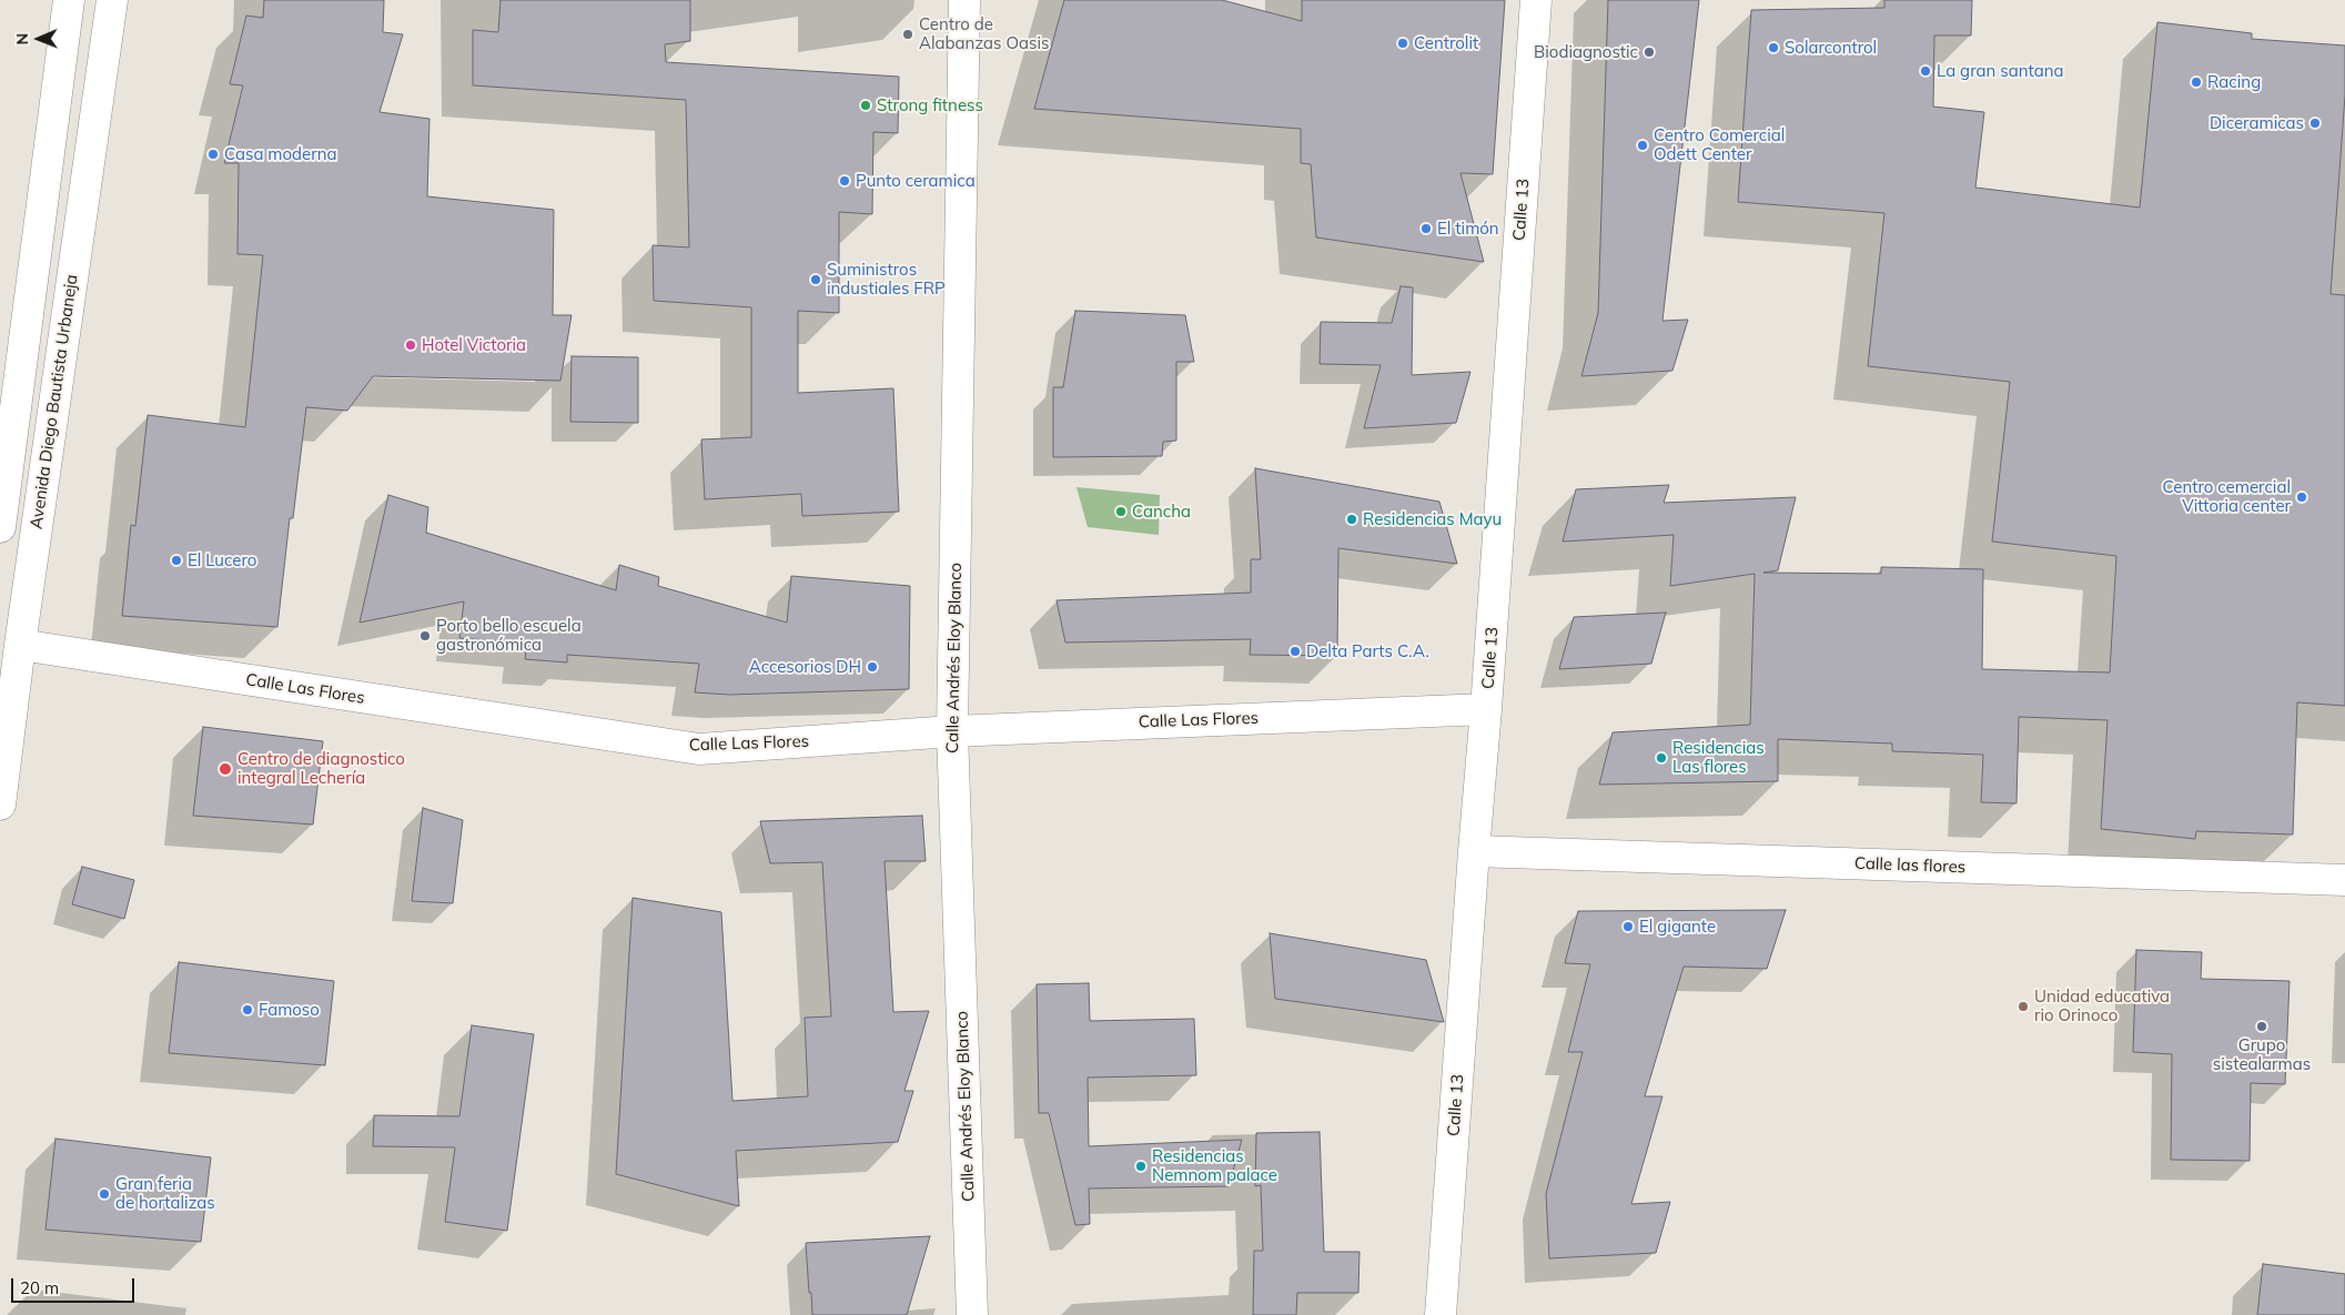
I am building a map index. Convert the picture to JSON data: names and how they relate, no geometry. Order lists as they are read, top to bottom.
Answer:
{
  "streets": {
    "street": [
      "Calle 13",
      "Avenida Diego Bautista Urbaneja",
      "Calle Andrés Eloy Blanco",
      "Calle Las Flores",
      "Calle las flores"
    ]
  },
  "crossings": [
    ["Calle 13", "Calle Las Flores"],
    ["Calle 13", "Calle las flores"],
    ["Avenida Diego Bautista Urbaneja", "Calle Las Flores"],
    ["Calle Andrés Eloy Blanco", "Calle Las Flores"]
  ],
  "places": [
    "Centro de Alabanzas Oasis",
    "Centrolit",
    "Solarcontrol",
    "Biodiagnostic",
    "La gran santana",
    "Racing",
    "Strong fitness",
    "Diceramicas",
    "Centro Comercial Odett Center",
    "Casa moderna",
    "Punto ceramica",
    "El timón",
    "Suministros industiales FRP",
    "Hotel Victoria",
    "Centro cemercial Vittoria center",
    "Cancha",
    "Residencias Mayu",
    "El Lucero",
    "Porto bello escuela gastronómica",
    "Delta Parts C.A.",
    "Accesorios DH",
    "Residencias Las flores",
    "Centro de diagnostico integral Lechería",
    "El gigante",
    "Unidad educativa rio Orinoco",
    "Famoso",
    "Grupo sistealarmas",
    "Residencias Nemnom palace",
    "Gran feria de hortalizas"
  ],
  "scale_bar": "20 m",
  "north": "left"
}
